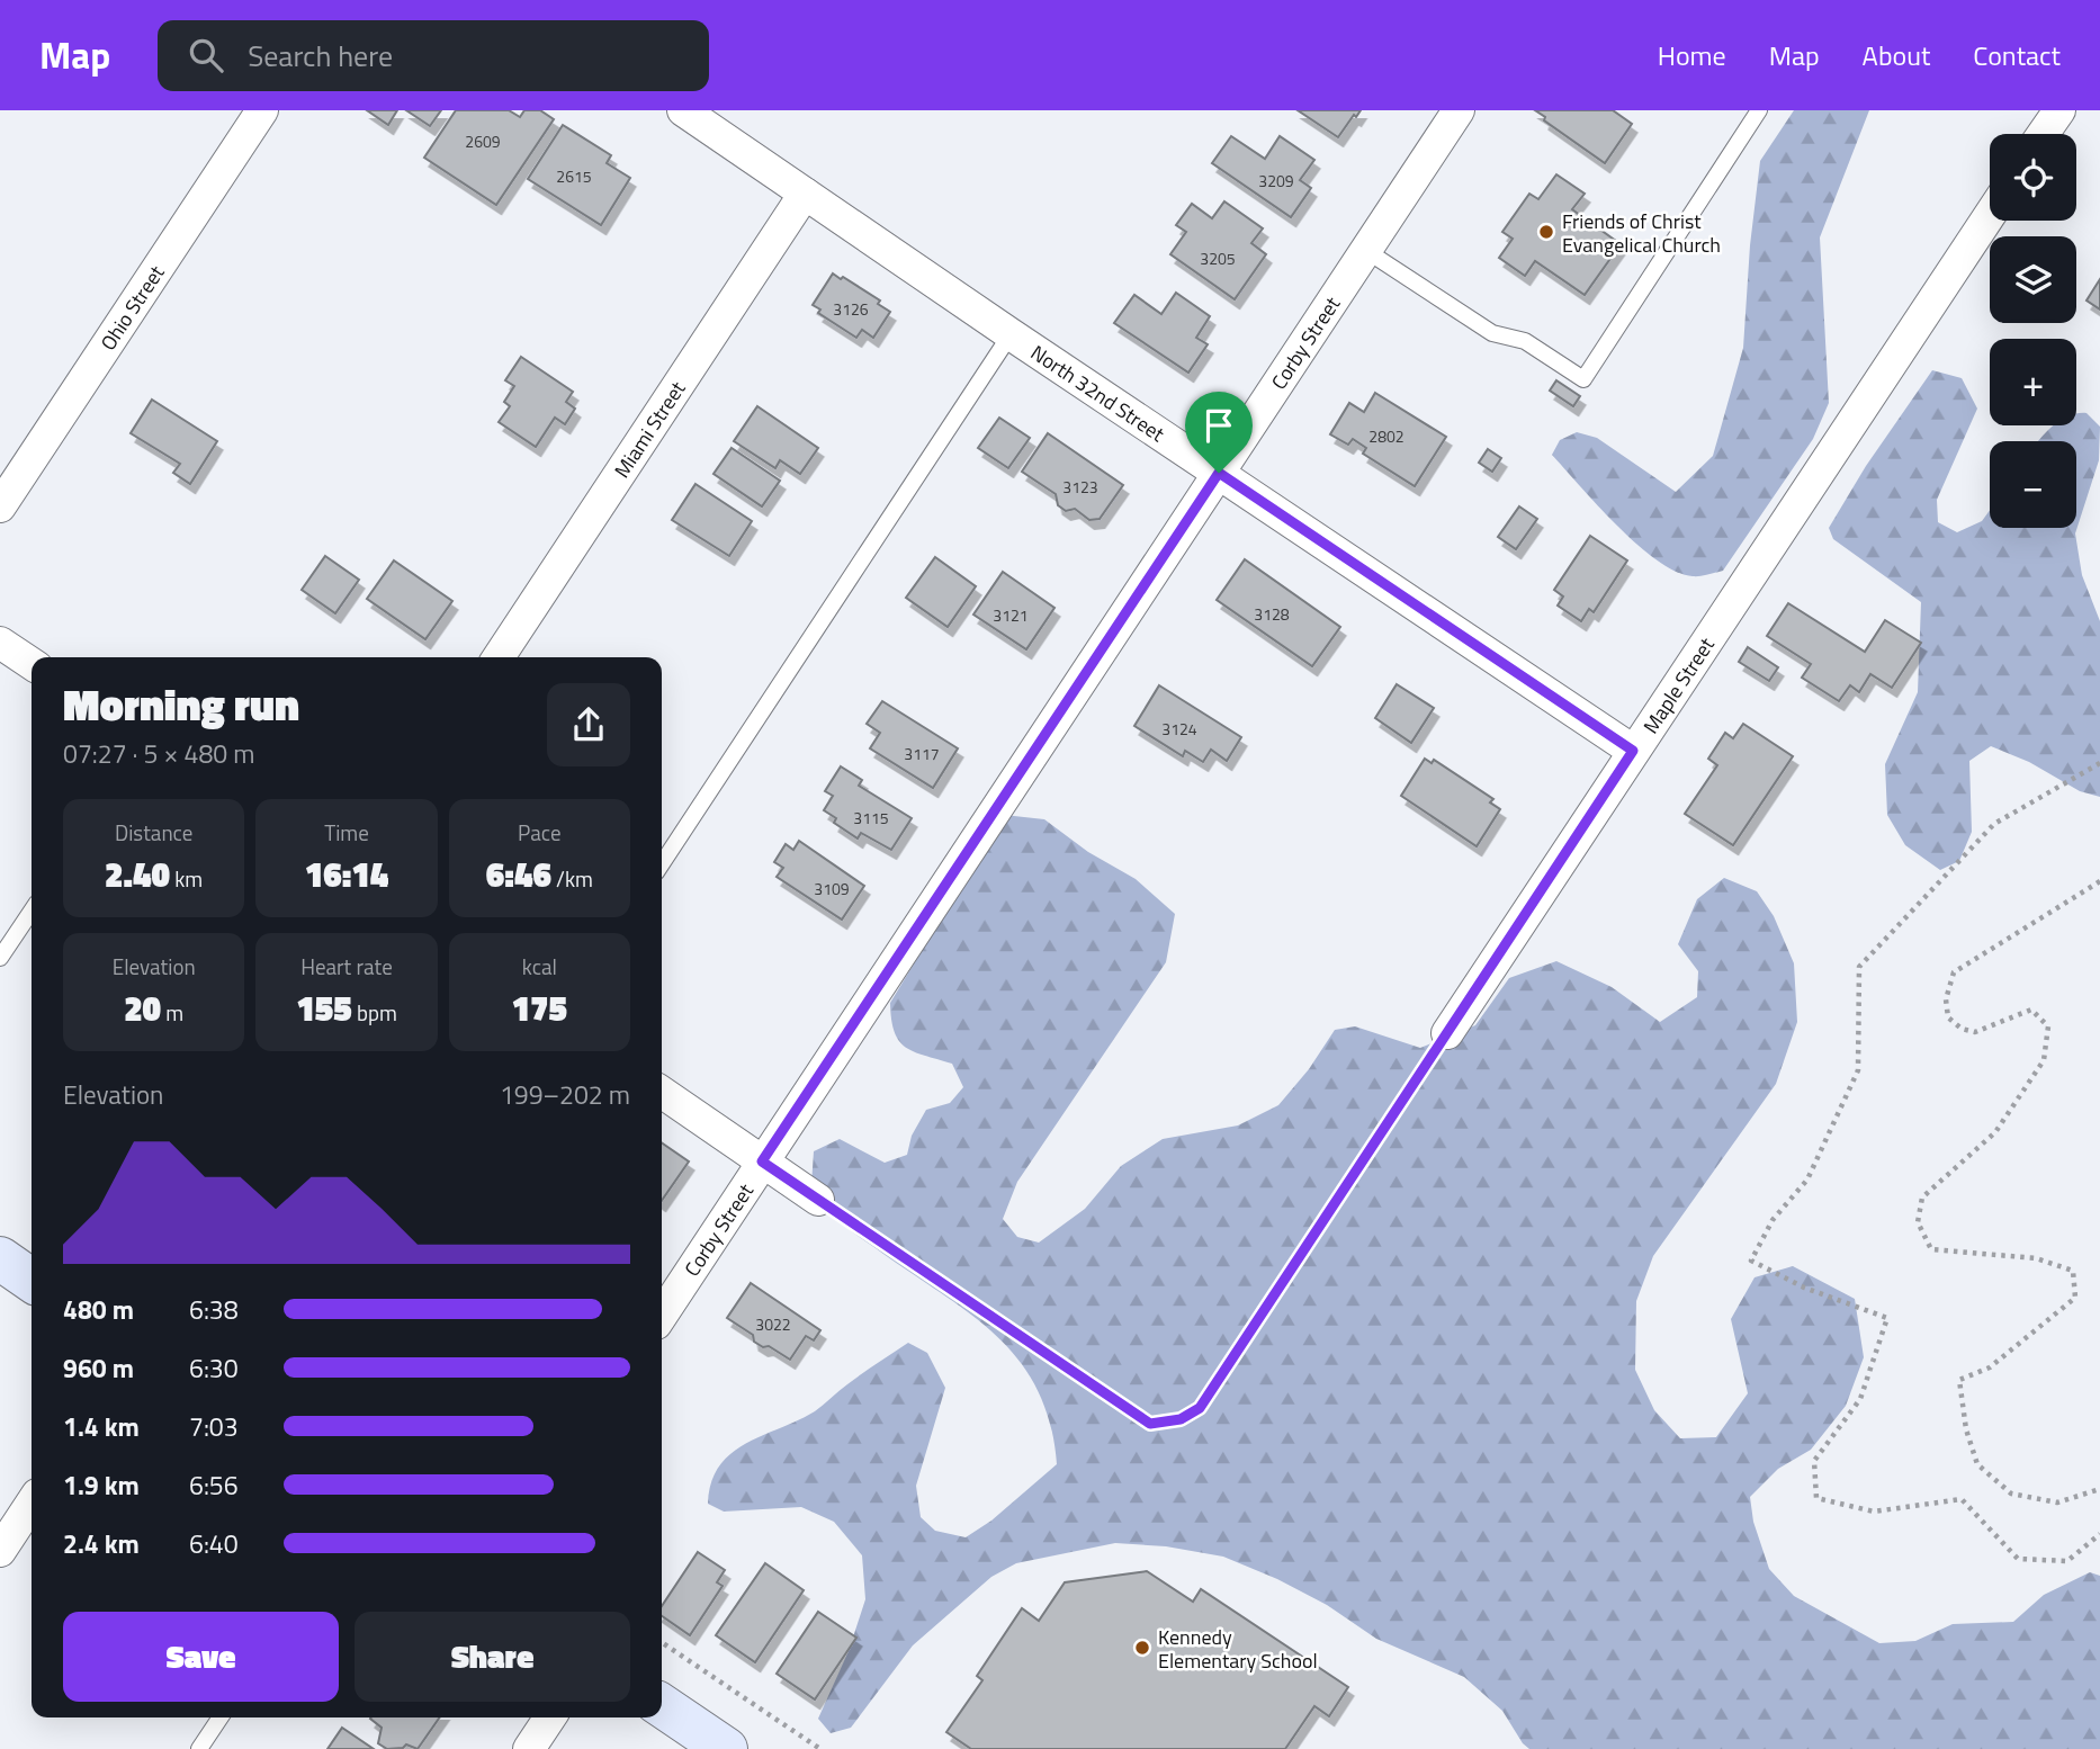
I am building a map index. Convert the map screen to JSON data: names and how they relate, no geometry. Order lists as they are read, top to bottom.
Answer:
{
  "streets": {
    "street": [
      "Ohio Street",
      "Corby Street",
      "North 32nd Street",
      "Miami Street",
      "Maple Street"
    ]
  },
  "crossings": [
    ["Corby Street", "North 32nd Street"],
    ["North 32nd Street", "Miami Street"],
    ["North 32nd Street", "Maple Street"]
  ],
  "places": ["Friends of Christ Evangelical Church", "Kennedy Elementary School"],
  "house_numbers": [
    "2609",
    "2615",
    "3209",
    "3205",
    "3126",
    "2802",
    "3123",
    "3128",
    "3121",
    "3124",
    "3117",
    "3115",
    "3109",
    "3022"
  ],
  "page": {
    "header": "Map",
    "search": "Search here",
    "nav": [
      "Home",
      "Map",
      "About",
      "Contact"
    ],
    "map_buttons": ["+", "−"],
    "heading": ["Morning run", "07:27 · 5 × 480 m"],
    "stats": [
      ["Distance", "2.40 km"],
      ["Time", "16:14"],
      ["Pace", "6:46 /km"],
      ["Elevation", "20 m"],
      ["Heart rate", "155 bpm"],
      ["kcal", "175"]
    ],
    "chart": ["Elevation", "199–202 m"],
    "list": [
      {
        "name": "480 m",
        "note": "6:38"
      },
      {
        "name": "960 m",
        "note": "6:30"
      },
      {
        "name": "1.4 km",
        "note": "7:03"
      },
      {
        "name": "1.9 km",
        "note": "6:56"
      },
      {
        "name": "2.4 km",
        "note": "6:40"
      }
    ],
    "buttons": ["Save", "Share"]
  }
}
